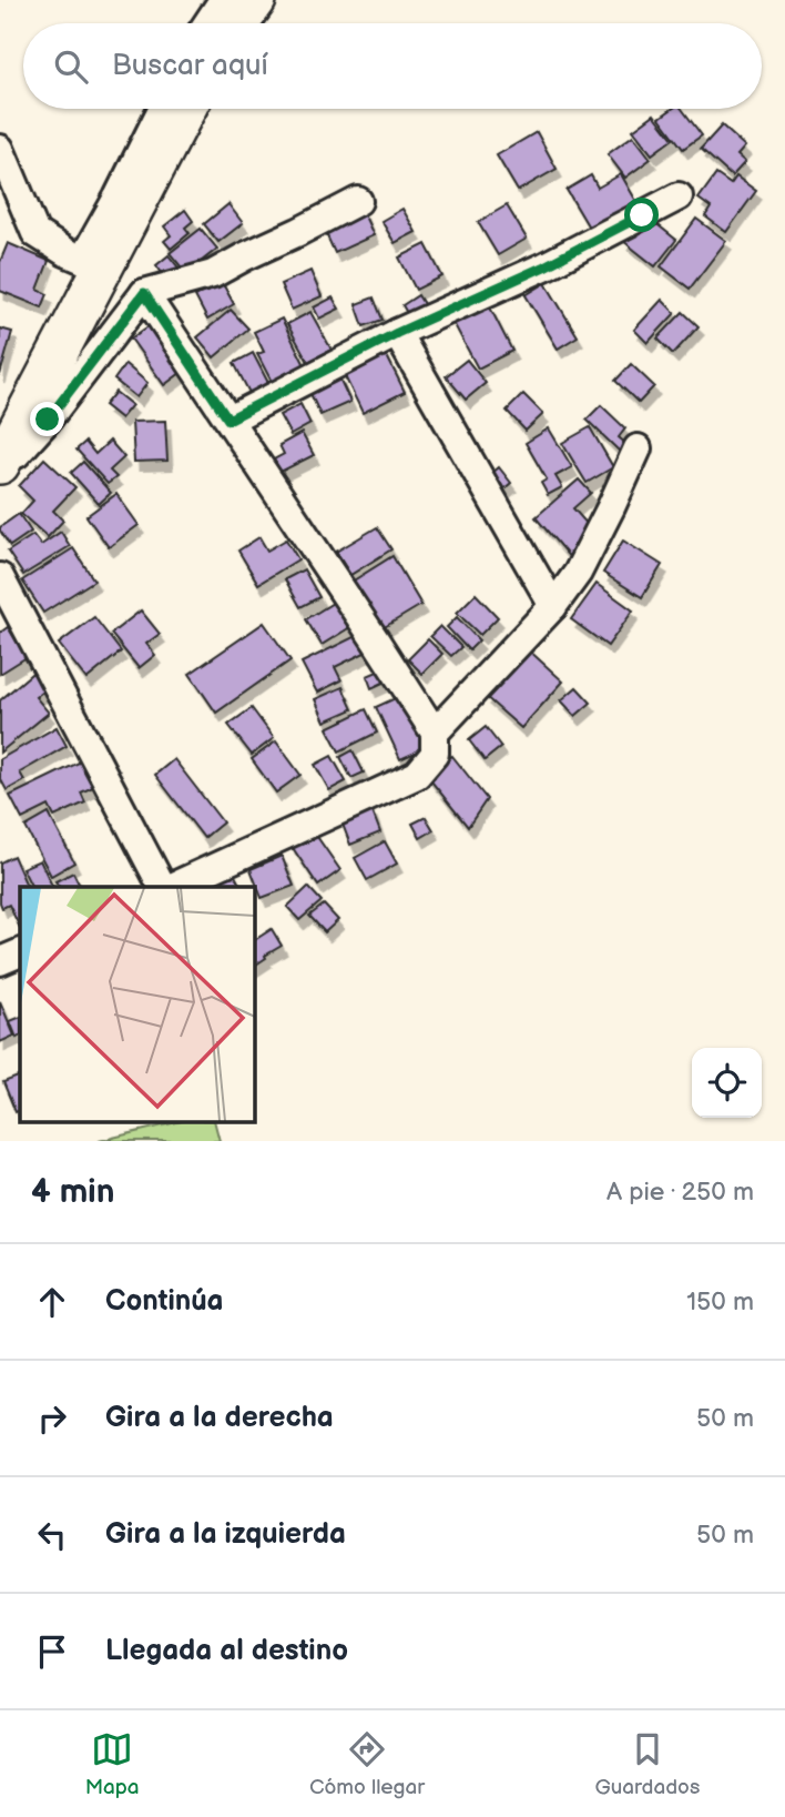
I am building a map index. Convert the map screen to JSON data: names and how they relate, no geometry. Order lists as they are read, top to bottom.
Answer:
{
  "page": {
    "search": "Buscar aquí",
    "heading": ["4 min", "A pie · 250 m"],
    "list": [
      ["Continúa", "150 m"],
      ["Gira a la derecha", "50 m"],
      ["Gira a la izquierda", "50 m"],
      "Llegada al destino"
    ],
    "nav": ["Mapa", "Cómo llegar", "Guardados"]
  }
}
